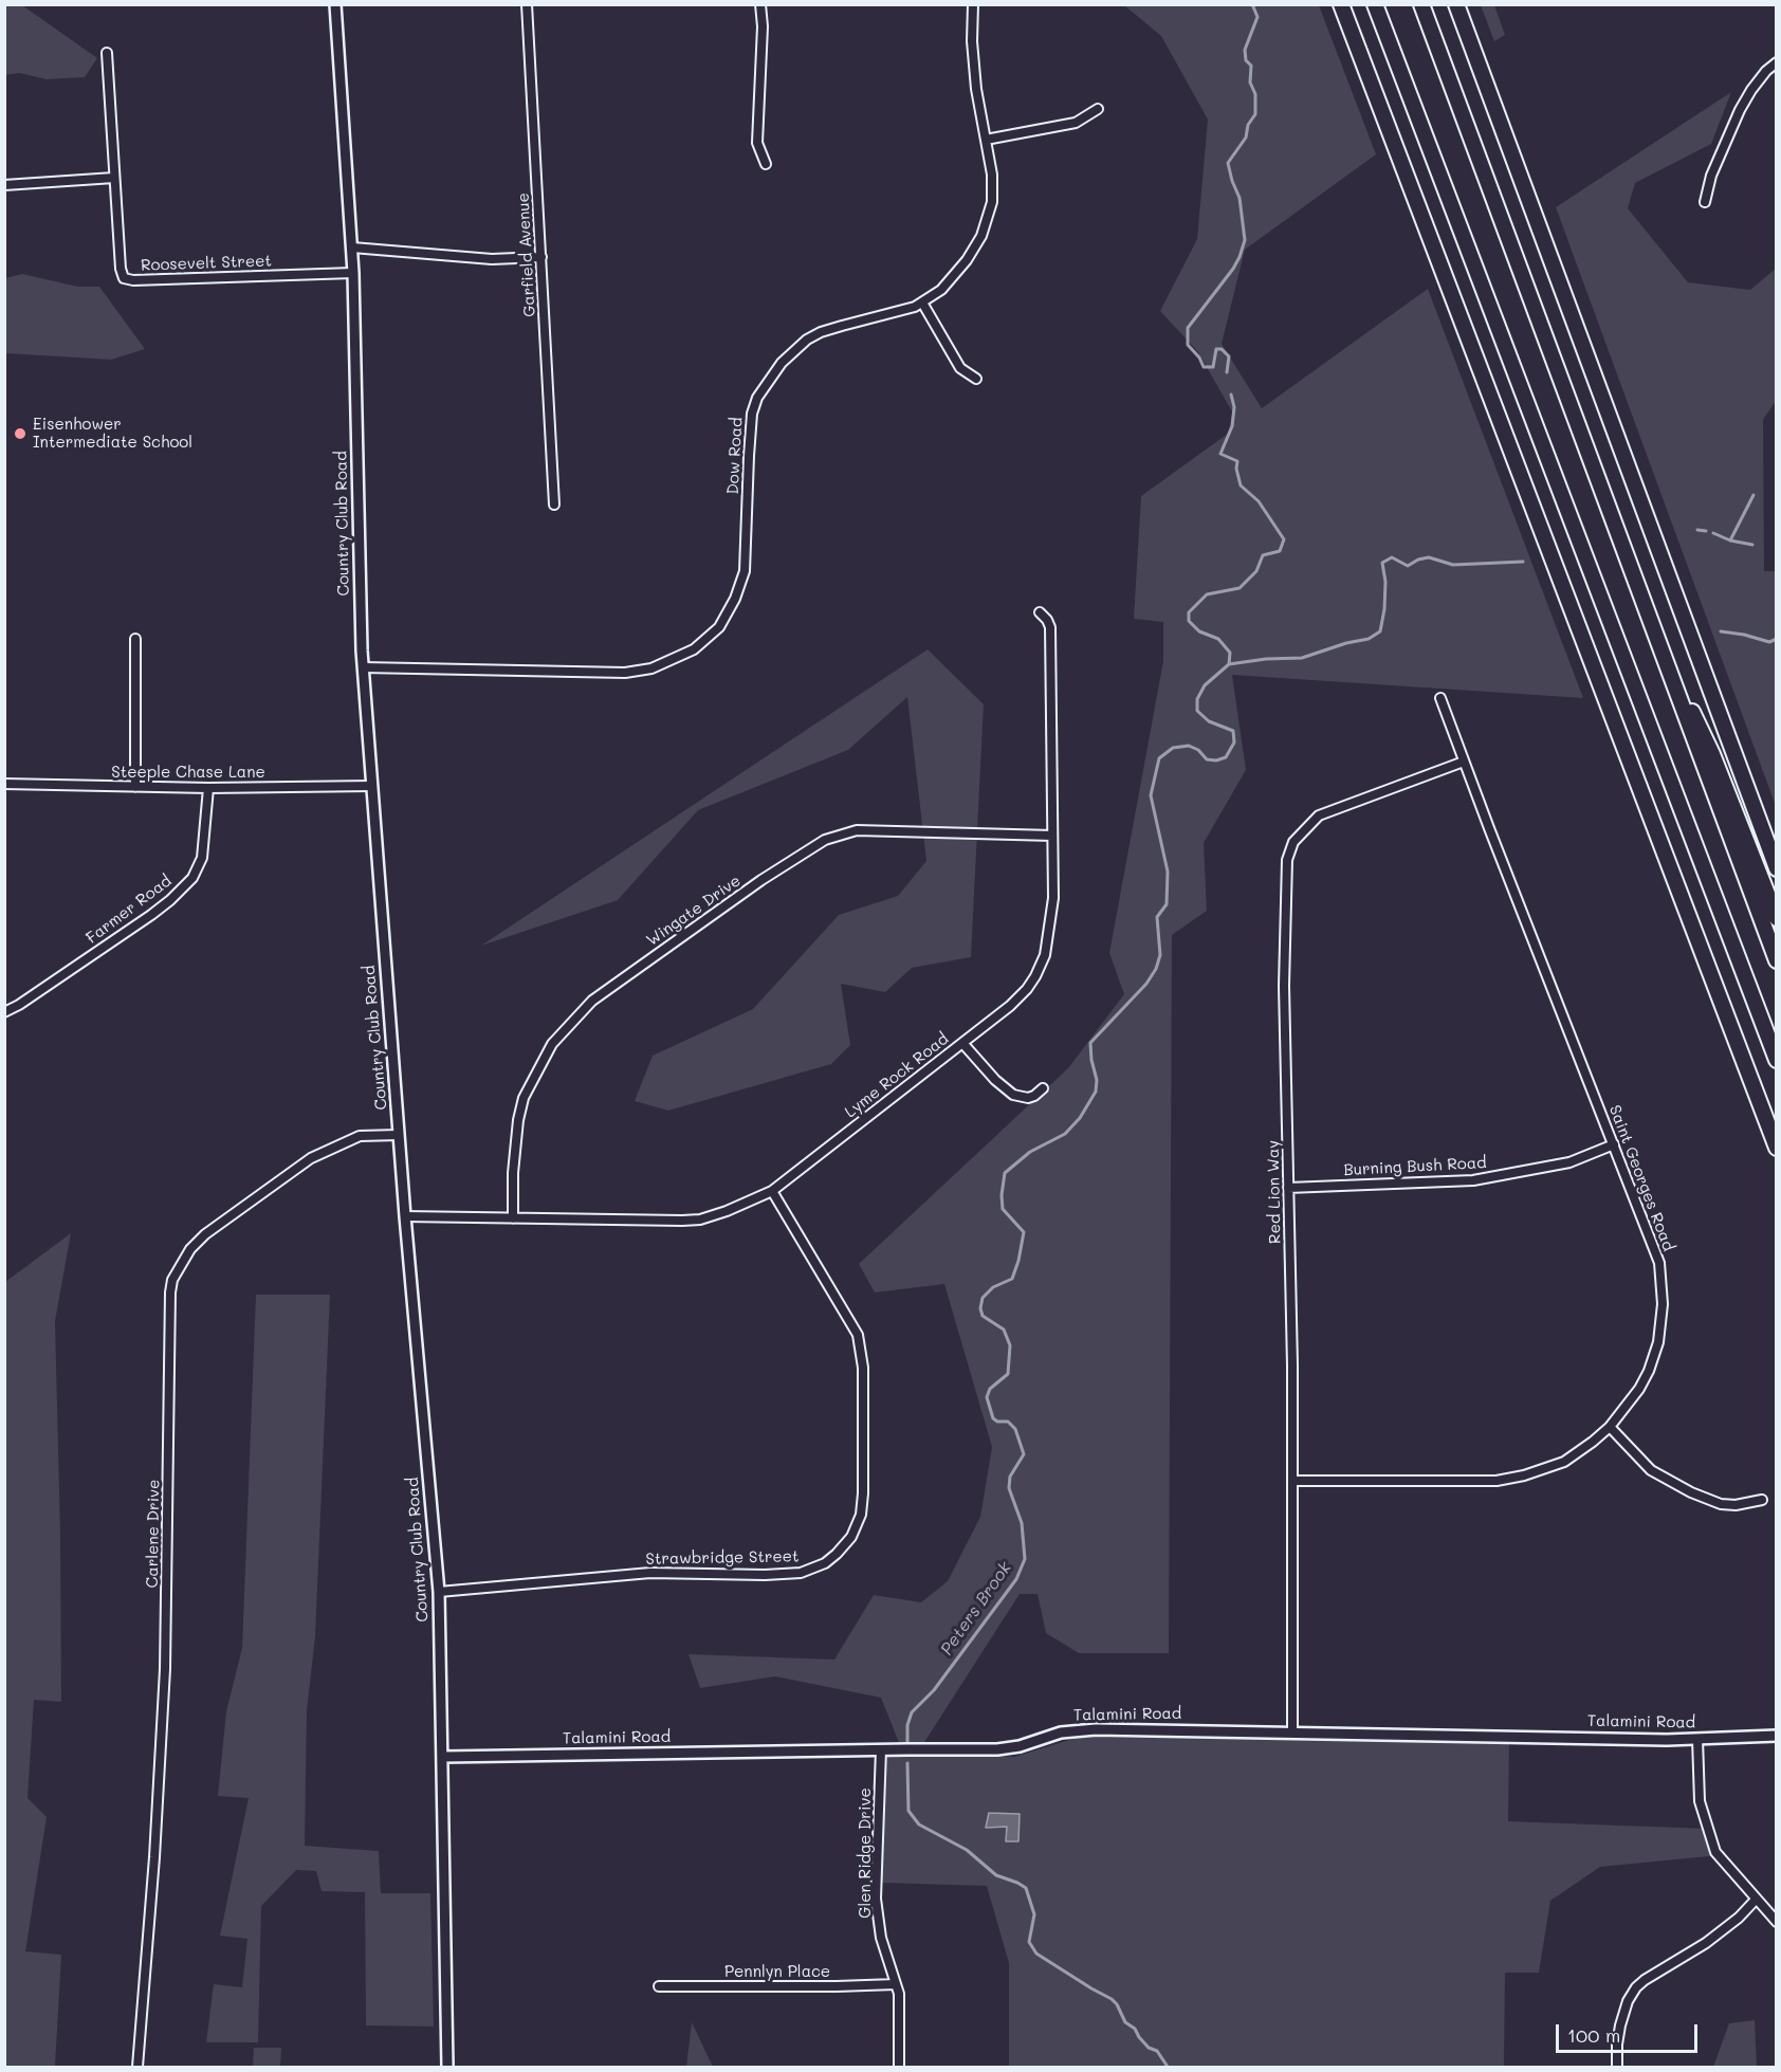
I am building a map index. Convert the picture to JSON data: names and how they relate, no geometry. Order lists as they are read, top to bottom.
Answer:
{
  "streets": {
    "street": [
      "Garfield Avenue",
      "Roosevelt Street",
      "Dow Road",
      "Country Club Road",
      "Steeple Chase Lane",
      "Farmer Road",
      "Wingate Drive",
      "Lyme Rock Road",
      "Burning Bush Road",
      "Saint Georges Road",
      "Red Lion Way",
      "Carlene Drive",
      "Strawbridge Street",
      "Talamini Road",
      "Glen Ridge Drive",
      "Pennlyn Place"
    ]
  },
  "crossings": [
    ["Roosevelt Street", "Country Club Road"],
    ["Dow Road", "Country Club Road"],
    ["Country Club Road", "Steeple Chase Lane"],
    ["Country Club Road", "Lyme Rock Road"],
    ["Country Club Road", "Carlene Drive"],
    ["Country Club Road", "Strawbridge Street"],
    ["Country Club Road", "Talamini Road"],
    ["Steeple Chase Lane", "Farmer Road"],
    ["Wingate Drive", "Lyme Rock Road"],
    ["Lyme Rock Road", "Strawbridge Street"],
    ["Burning Bush Road", "Saint Georges Road"],
    ["Burning Bush Road", "Red Lion Way"],
    ["Saint Georges Road", "Red Lion Way"],
    ["Red Lion Way", "Talamini Road"],
    ["Talamini Road", "Glen Ridge Drive"],
    ["Glen Ridge Drive", "Pennlyn Place"]
  ],
  "water": ["Peters Brook"],
  "places": ["Eisenhower Intermediate School"],
  "scale_bar": "100 m"
}
